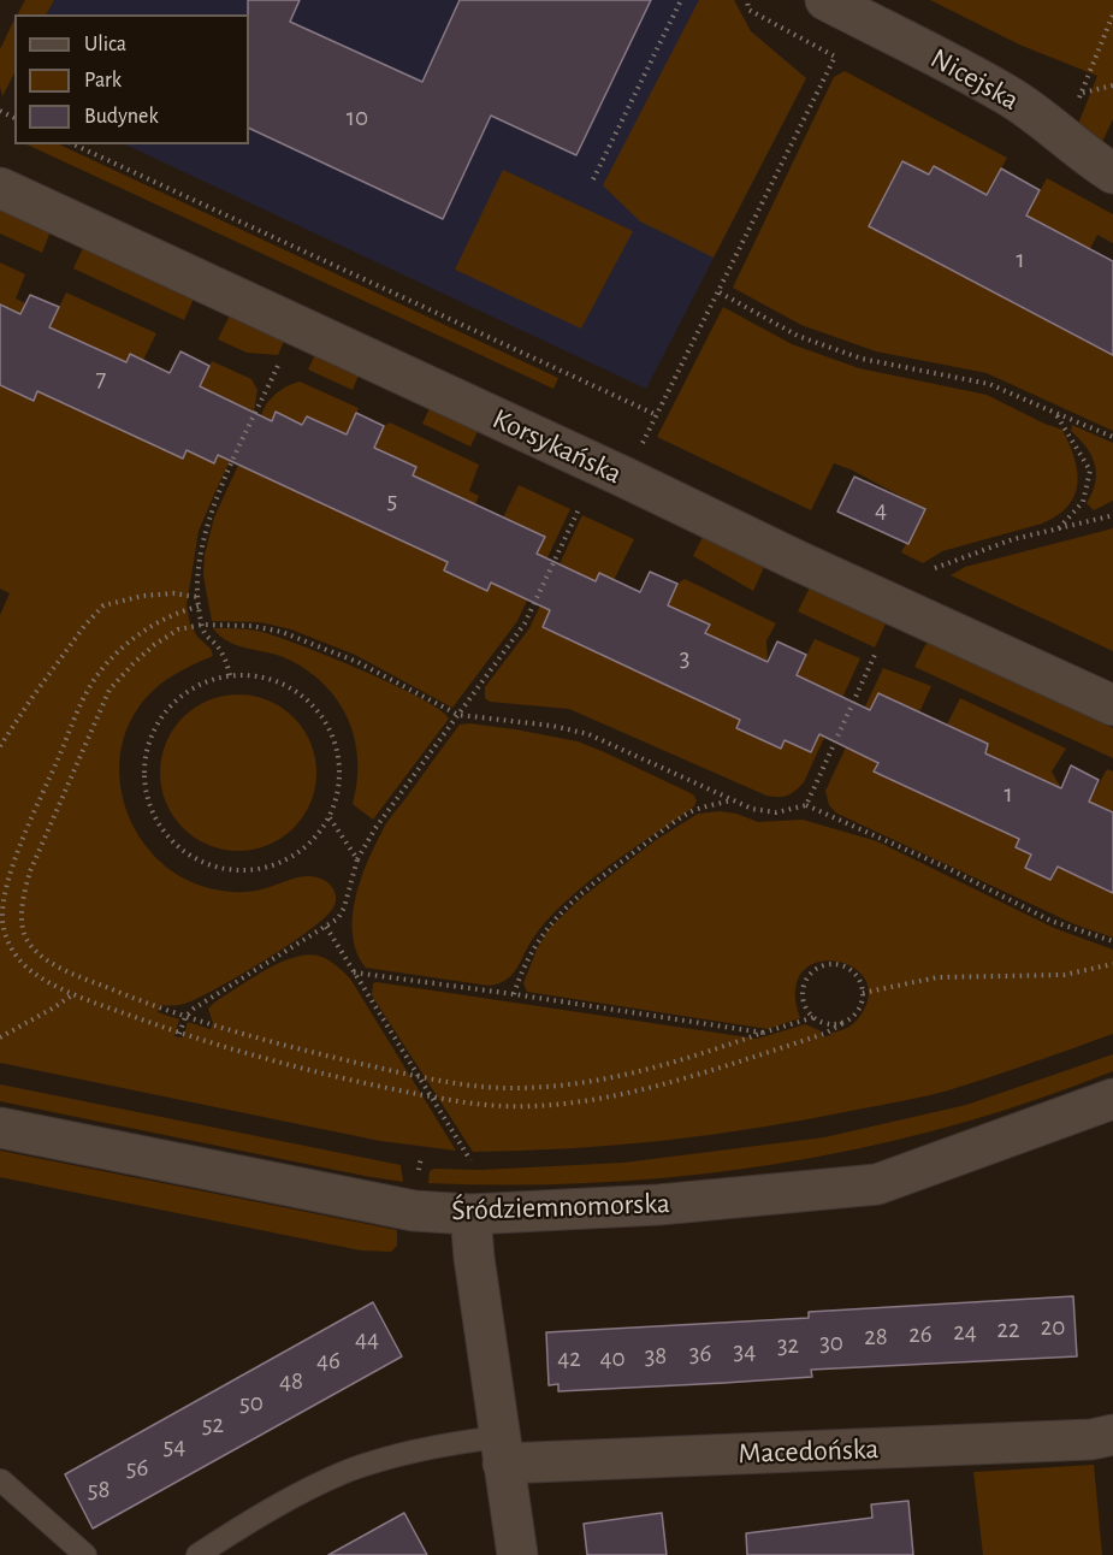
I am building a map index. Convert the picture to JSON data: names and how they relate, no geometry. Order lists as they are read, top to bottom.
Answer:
{
  "streets": {
    "street": [
      "Nicejska",
      "Korsykańska",
      "Śródziemnomorska",
      "Macedońska"
    ]
  },
  "house_numbers": [
    "10",
    "1",
    "7",
    "5",
    "4",
    "3",
    "1",
    "20",
    "22",
    "24",
    "26",
    "28",
    "44",
    "30",
    "32",
    "34",
    "36",
    "38",
    "42",
    "40",
    "46",
    "48",
    "50",
    "52",
    "54",
    "56",
    "58"
  ],
  "legend": ["Ulica", "Park", "Budynek"]
}
